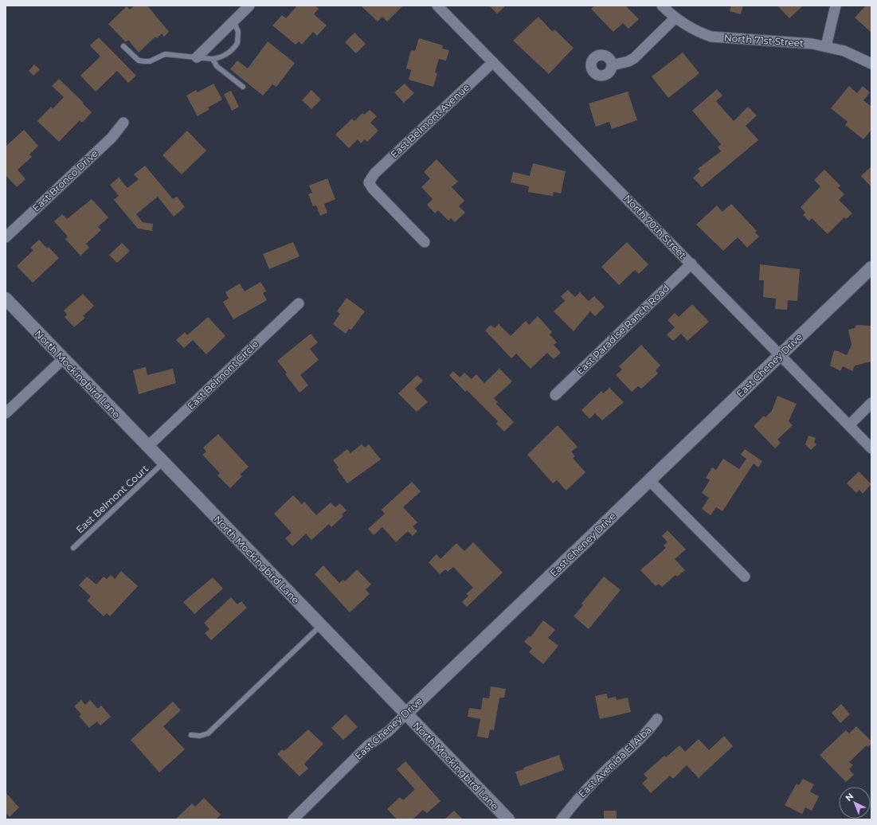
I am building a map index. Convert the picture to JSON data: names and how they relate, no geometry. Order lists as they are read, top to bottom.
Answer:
{
  "streets": {
    "street": [
      "North 71st Street",
      "East Belmont Avenue",
      "East Bronco Drive",
      "North 70th Street",
      "East Paradise Ranch Road",
      "East Cheney Drive",
      "North Mockingbird Lane",
      "East Belmont Circle",
      "East Avenida El Alba"
    ],
    "lane": ["East Belmont Court"]
  },
  "crossings": [
    ["East Belmont Avenue", "North 70th Street"],
    ["North 70th Street", "East Paradise Ranch Road"],
    ["North 70th Street", "East Cheney Drive"],
    ["East Cheney Drive", "North Mockingbird Lane"],
    ["North Mockingbird Lane", "East Belmont Circle"],
    ["North Mockingbird Lane", "East Belmont Court"]
  ],
  "north": "top left"
}
